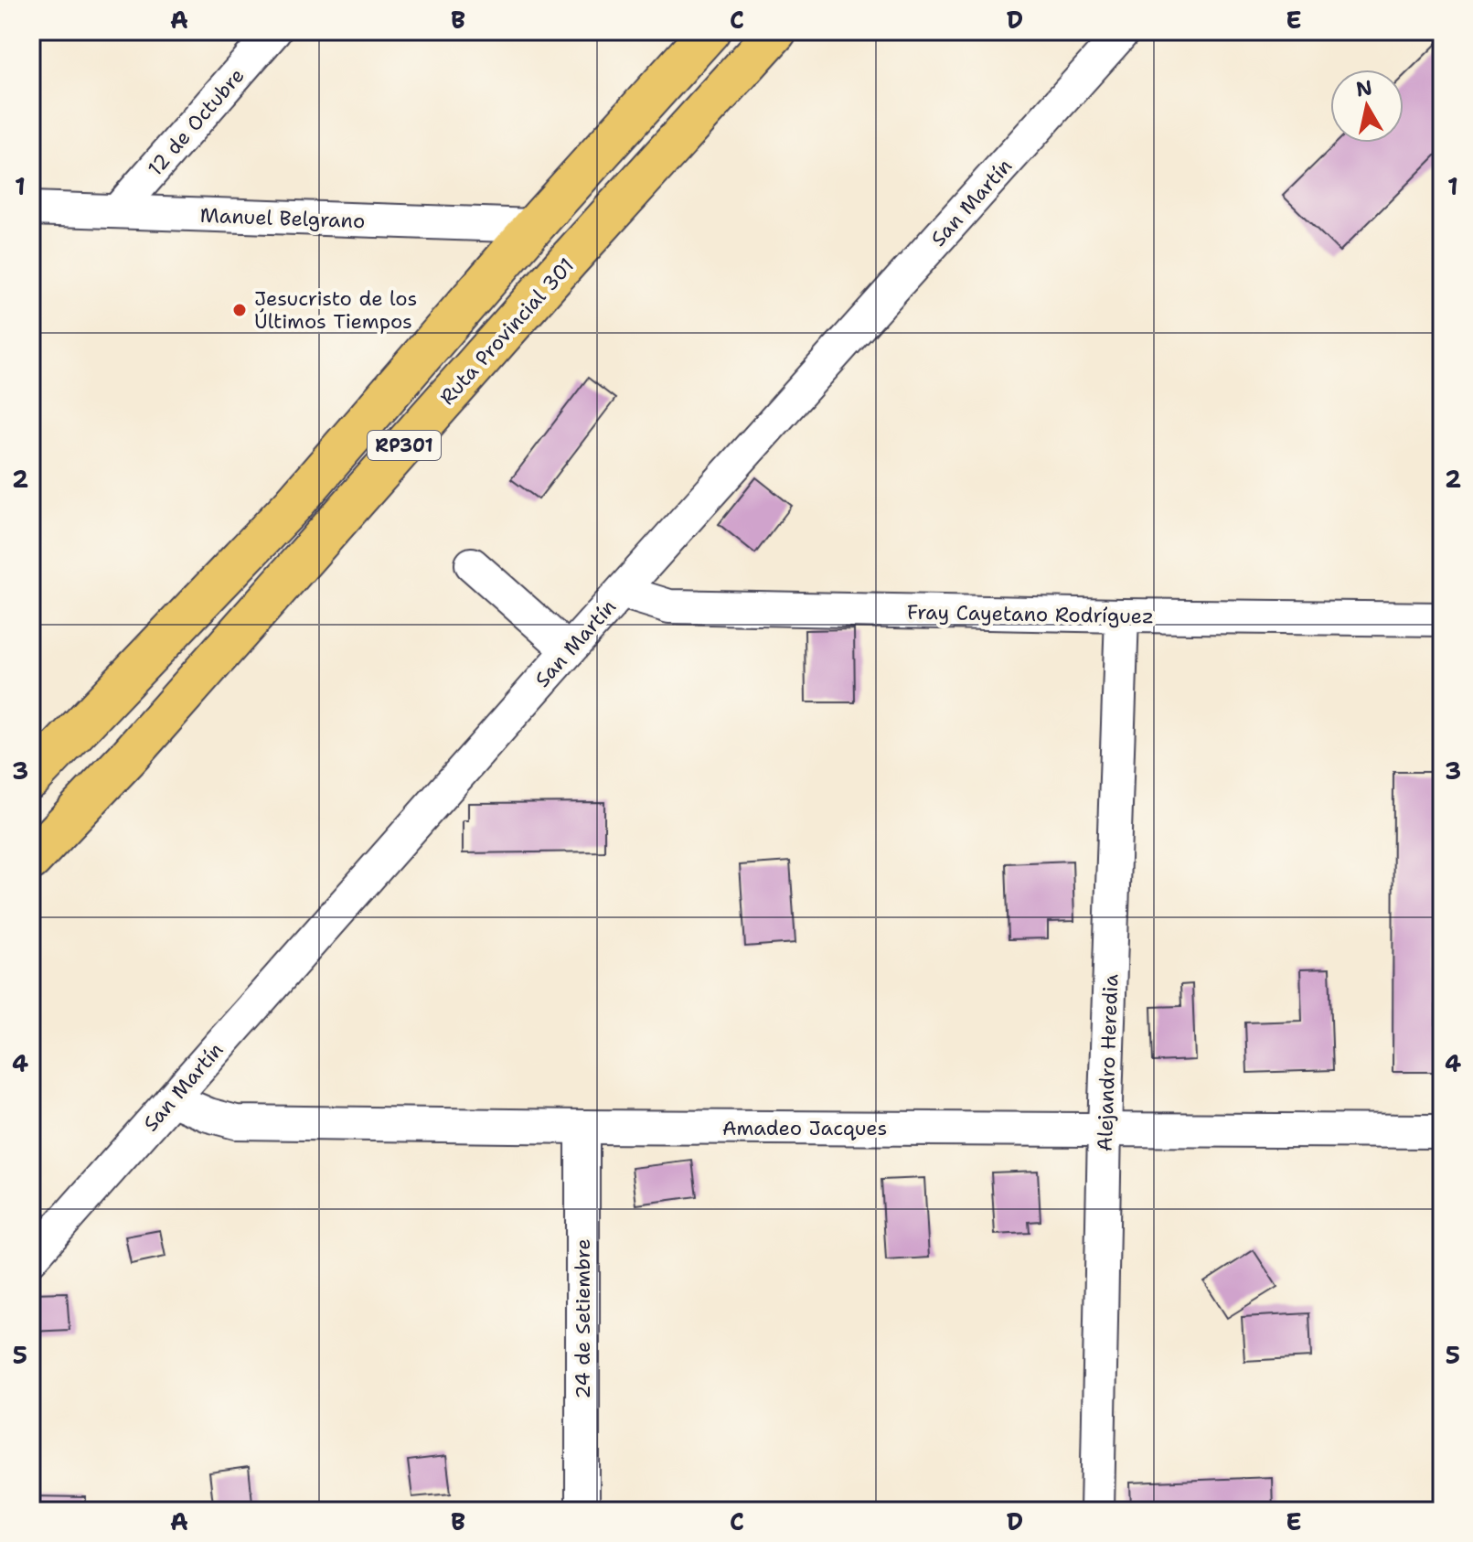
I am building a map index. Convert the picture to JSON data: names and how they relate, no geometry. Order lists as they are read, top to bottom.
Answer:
{
  "streets": {
    "main road": ["Ruta Provincial 301", "RP301"],
    "street": [
      "12 de Octubre",
      "San Martín",
      "Manuel Belgrano",
      "Fray Cayetano Rodríguez",
      "Alejandro Heredia",
      "Amadeo Jacques",
      "24 de Setiembre"
    ]
  },
  "crossings": [
    ["12 de Octubre", "Manuel Belgrano"],
    ["San Martín", "Fray Cayetano Rodríguez"],
    ["San Martín", "Amadeo Jacques"],
    ["Manuel Belgrano", "RP301"],
    ["Fray Cayetano Rodríguez", "Alejandro Heredia"],
    ["Alejandro Heredia", "Amadeo Jacques"],
    ["Amadeo Jacques", "24 de Setiembre"]
  ],
  "places": ["Jesucristo de los Últimos Tiempos"],
  "north": "top",
  "grid": {
    "columns": [
      "A",
      "B",
      "C",
      "D",
      "E"
    ],
    "rows": [
      "1",
      "2",
      "3",
      "4",
      "5"
    ]
  }
}
